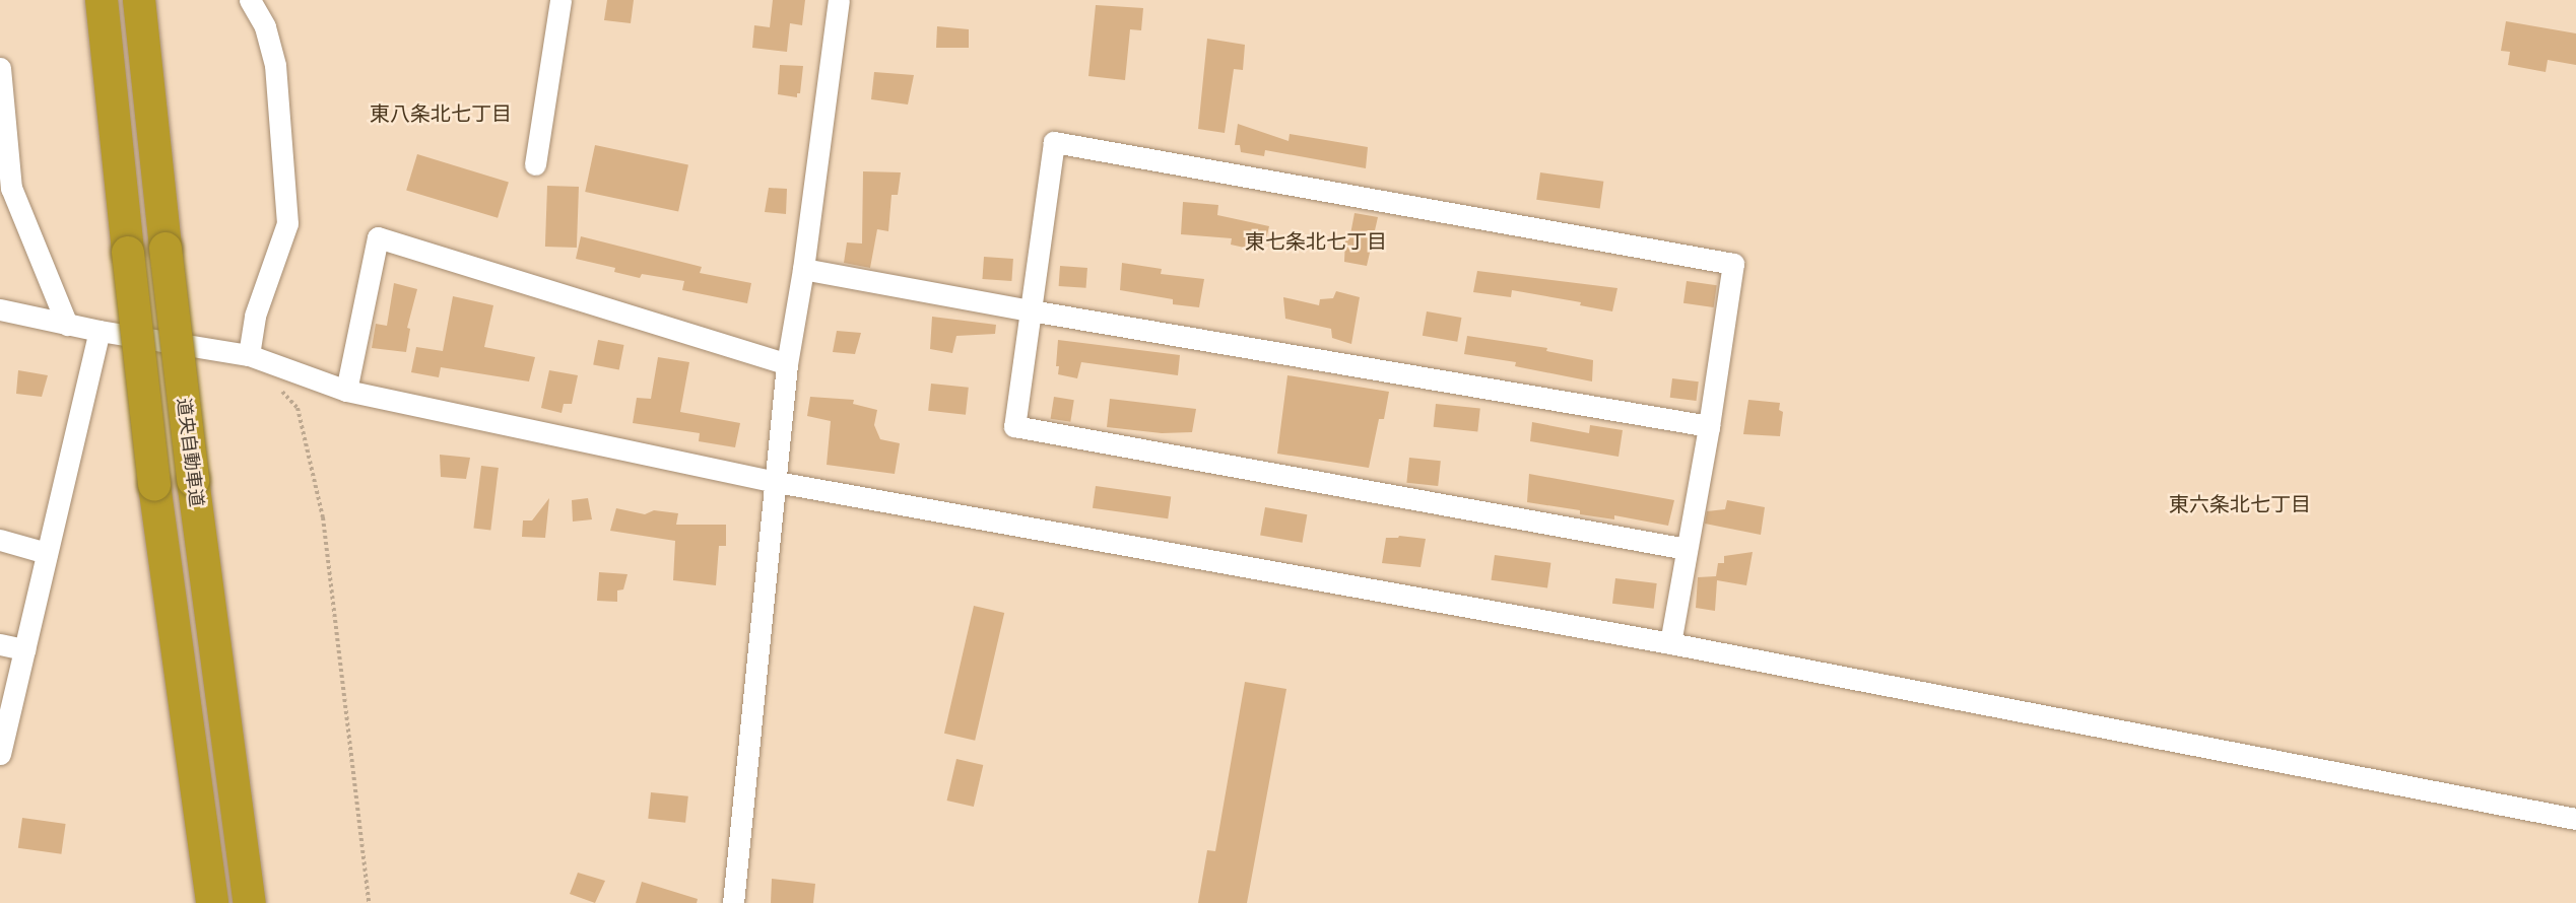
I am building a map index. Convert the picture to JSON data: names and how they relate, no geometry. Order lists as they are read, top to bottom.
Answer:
{
  "streets": {
    "highway": ["道央自動車道"]
  },
  "districts": ["東八条北七丁目", "東七条北七丁目", "東六条北七丁目"]
}
